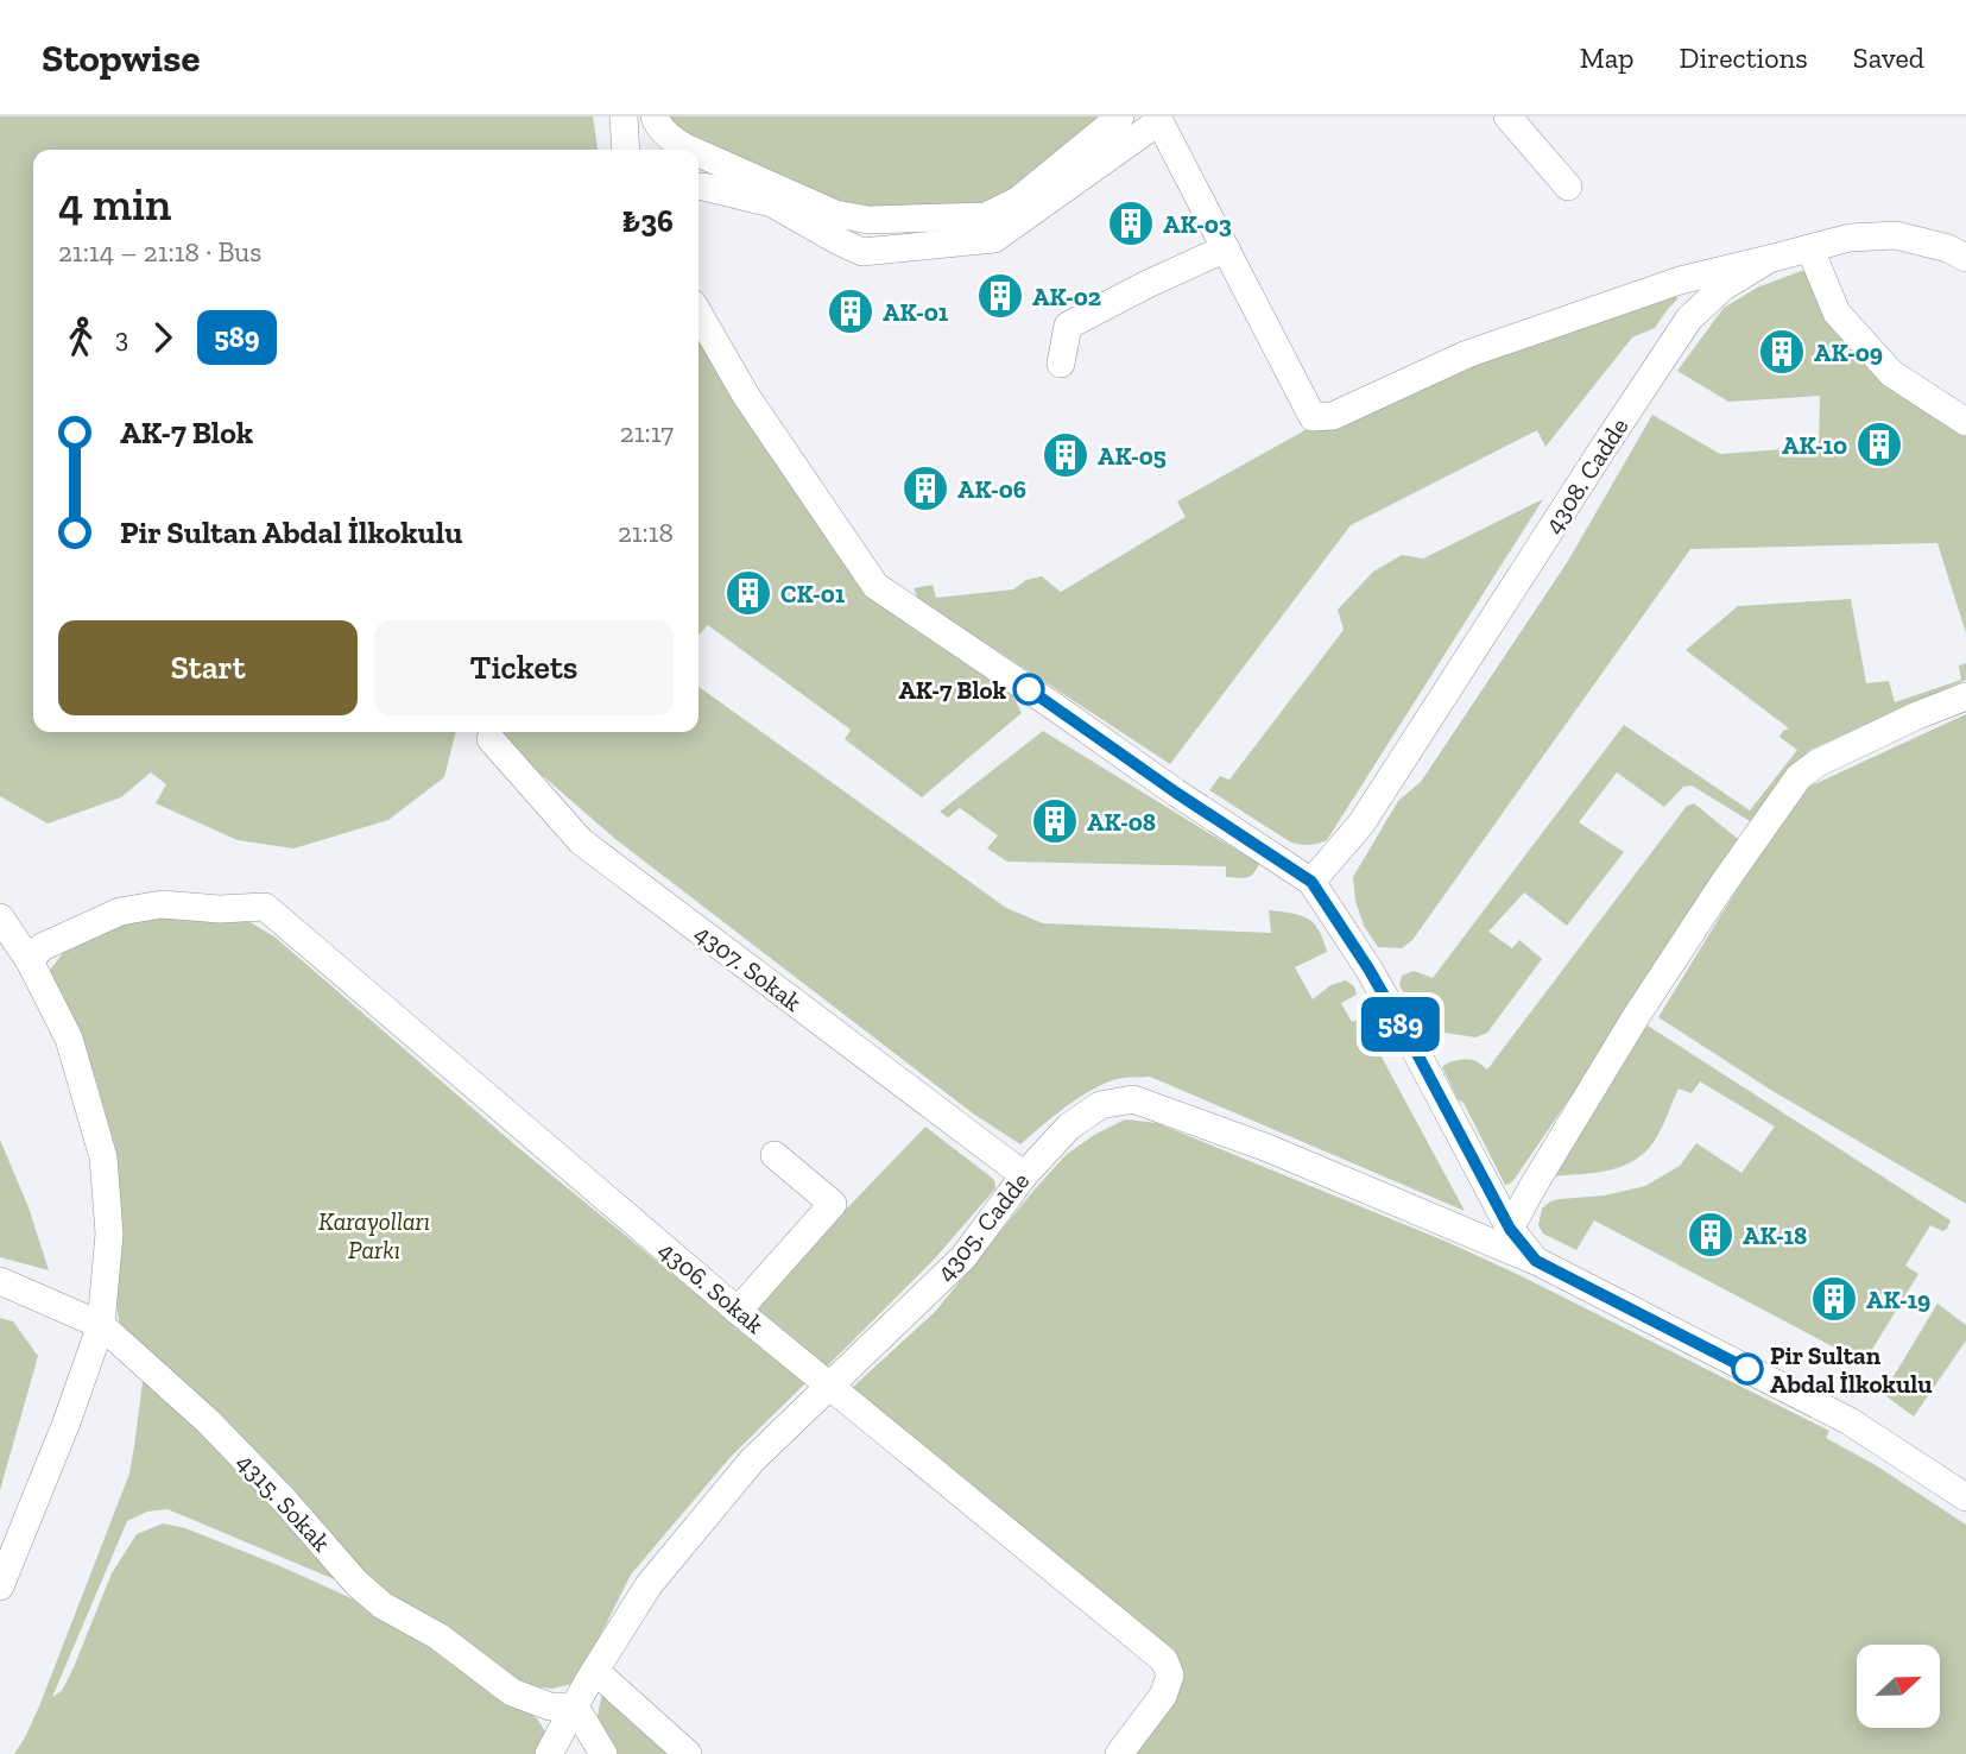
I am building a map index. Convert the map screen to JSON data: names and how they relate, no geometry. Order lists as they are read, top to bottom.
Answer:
{
  "streets": {
    "street": [
      "4308. Cadde",
      "4307. Sokak",
      "4305. Cadde",
      "4306. Sokak",
      "4315. Sokak"
    ]
  },
  "crossings": [
    ["4307. Sokak", "4305. Cadde"],
    ["4305. Cadde", "4306. Sokak"],
    ["4305. Cadde", "4315. Sokak"]
  ],
  "parks": ["Karayolları Parkı"],
  "places": {
    "building": [
      "AK-03",
      "AK-02",
      "AK-01",
      "AK-09",
      "AK-10",
      "AK-05",
      "AK-06",
      "CK-01",
      "AK-08",
      "AK-18",
      "AK-19"
    ],
    "other": ["AK-7 Blok", "Pir Sultan Abdal İlkokulu"]
  },
  "lines": ["bus line 589"],
  "north": "right",
  "page": {
    "header": "Stopwise",
    "nav": ["Map", "Directions", "Saved"],
    "on_map": "589",
    "heading": ["4 min", "21:14 – 21:18 · Bus", "₺36"],
    "legs": ["3", "589"],
    "list": [
      {
        "name": "AK-7 Blok",
        "value": "21:17"
      },
      {
        "name": "Pir Sultan Abdal İlkokulu",
        "value": "21:18"
      }
    ],
    "buttons": ["Start", "Tickets"]
  }
}
